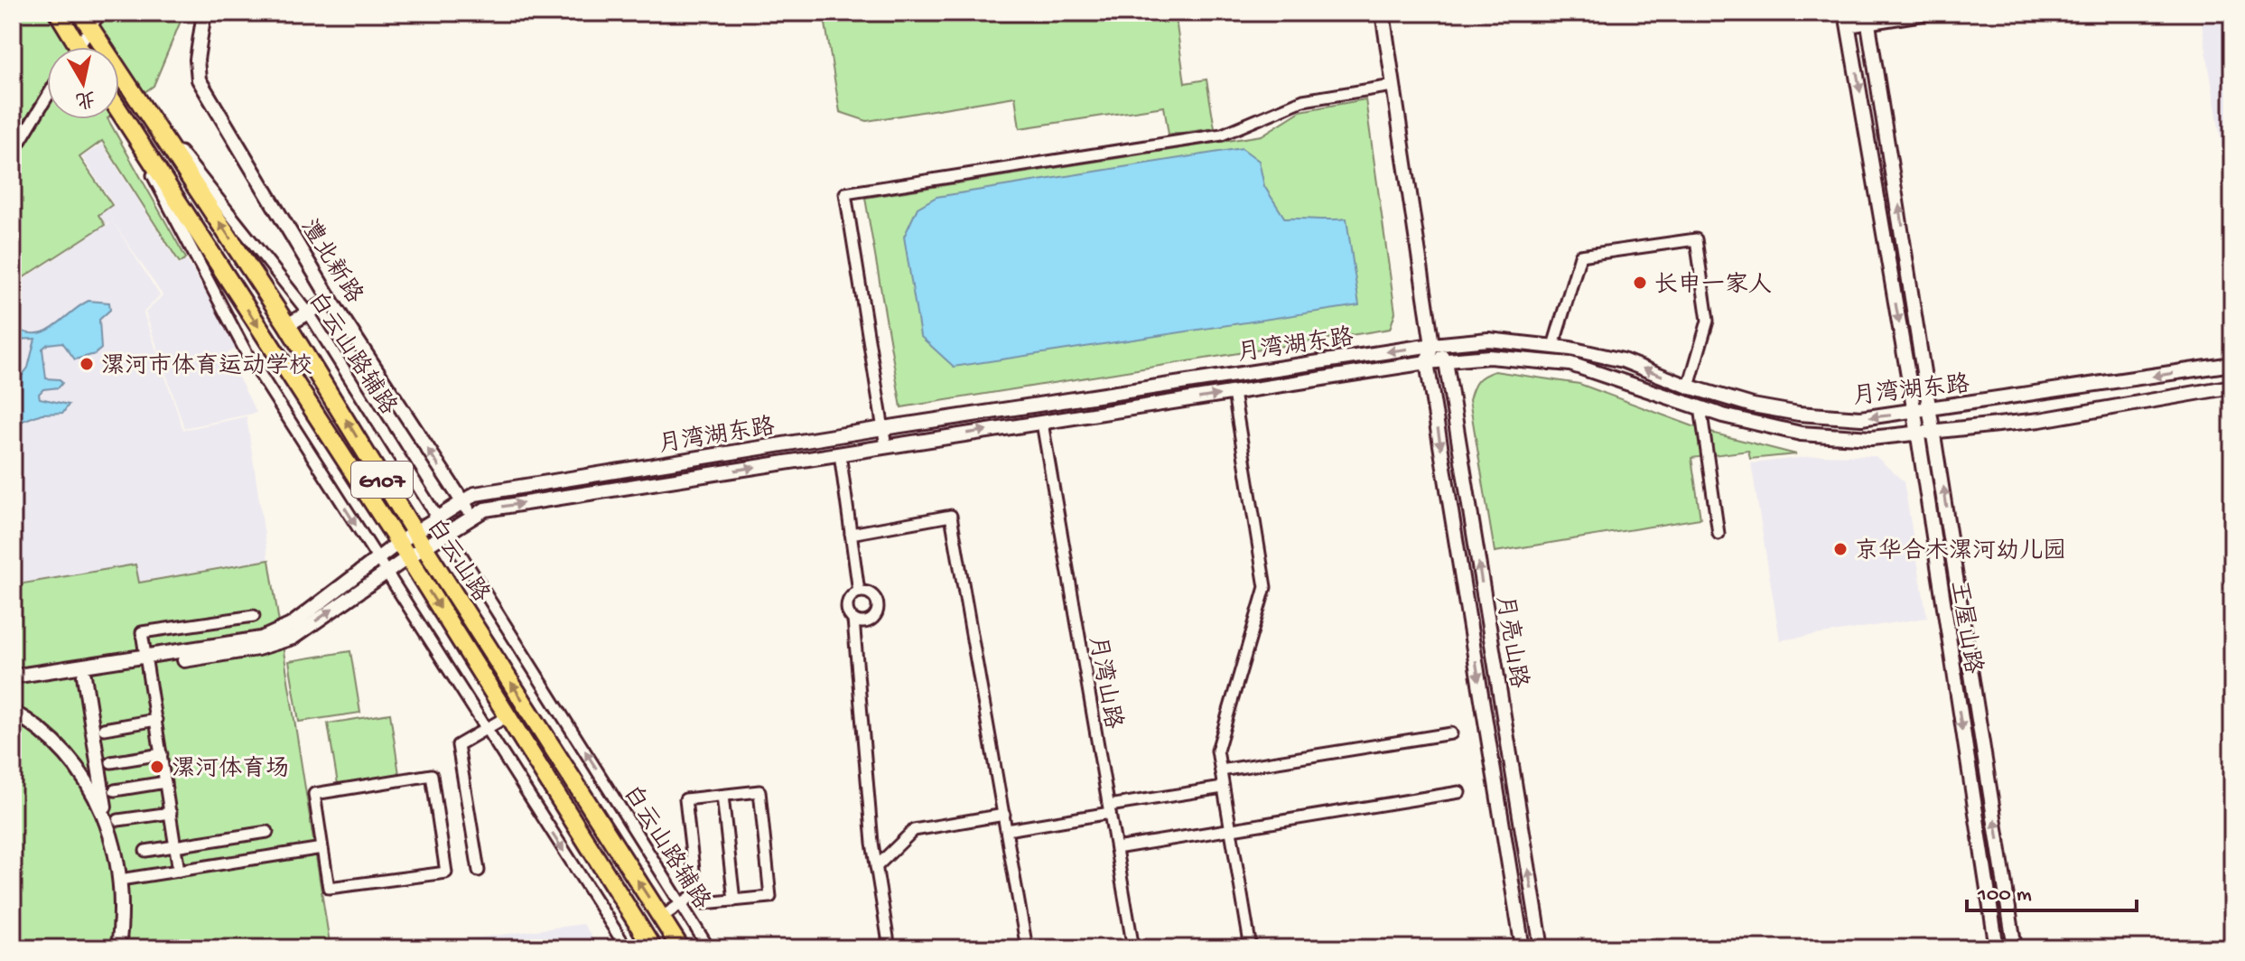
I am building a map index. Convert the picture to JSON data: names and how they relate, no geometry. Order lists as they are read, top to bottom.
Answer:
{
  "streets": {
    "highway": ["G107", "白云山路"],
    "street": [
      "澧北新路",
      "月湾湖东路",
      "白云山路辅路",
      "王屋山路",
      "月亮山路",
      "月湾山路"
    ]
  },
  "crossings": [
    ["澧北新路", "月湾湖东路"],
    ["月湾湖东路", "白云山路辅路"],
    ["月湾湖东路", "白云山路"],
    ["月湾湖东路", "王屋山路"],
    ["月湾湖东路", "月亮山路"],
    ["月湾湖东路", "月湾山路"],
    ["白云山路辅路", "白云山路"]
  ],
  "places": [
    "长申一家人",
    "漯河市体育运动学校",
    "京华合木漯河幼儿园",
    "漯河体育场"
  ],
  "scale_bar": "100 m",
  "north": "bottom"
}
